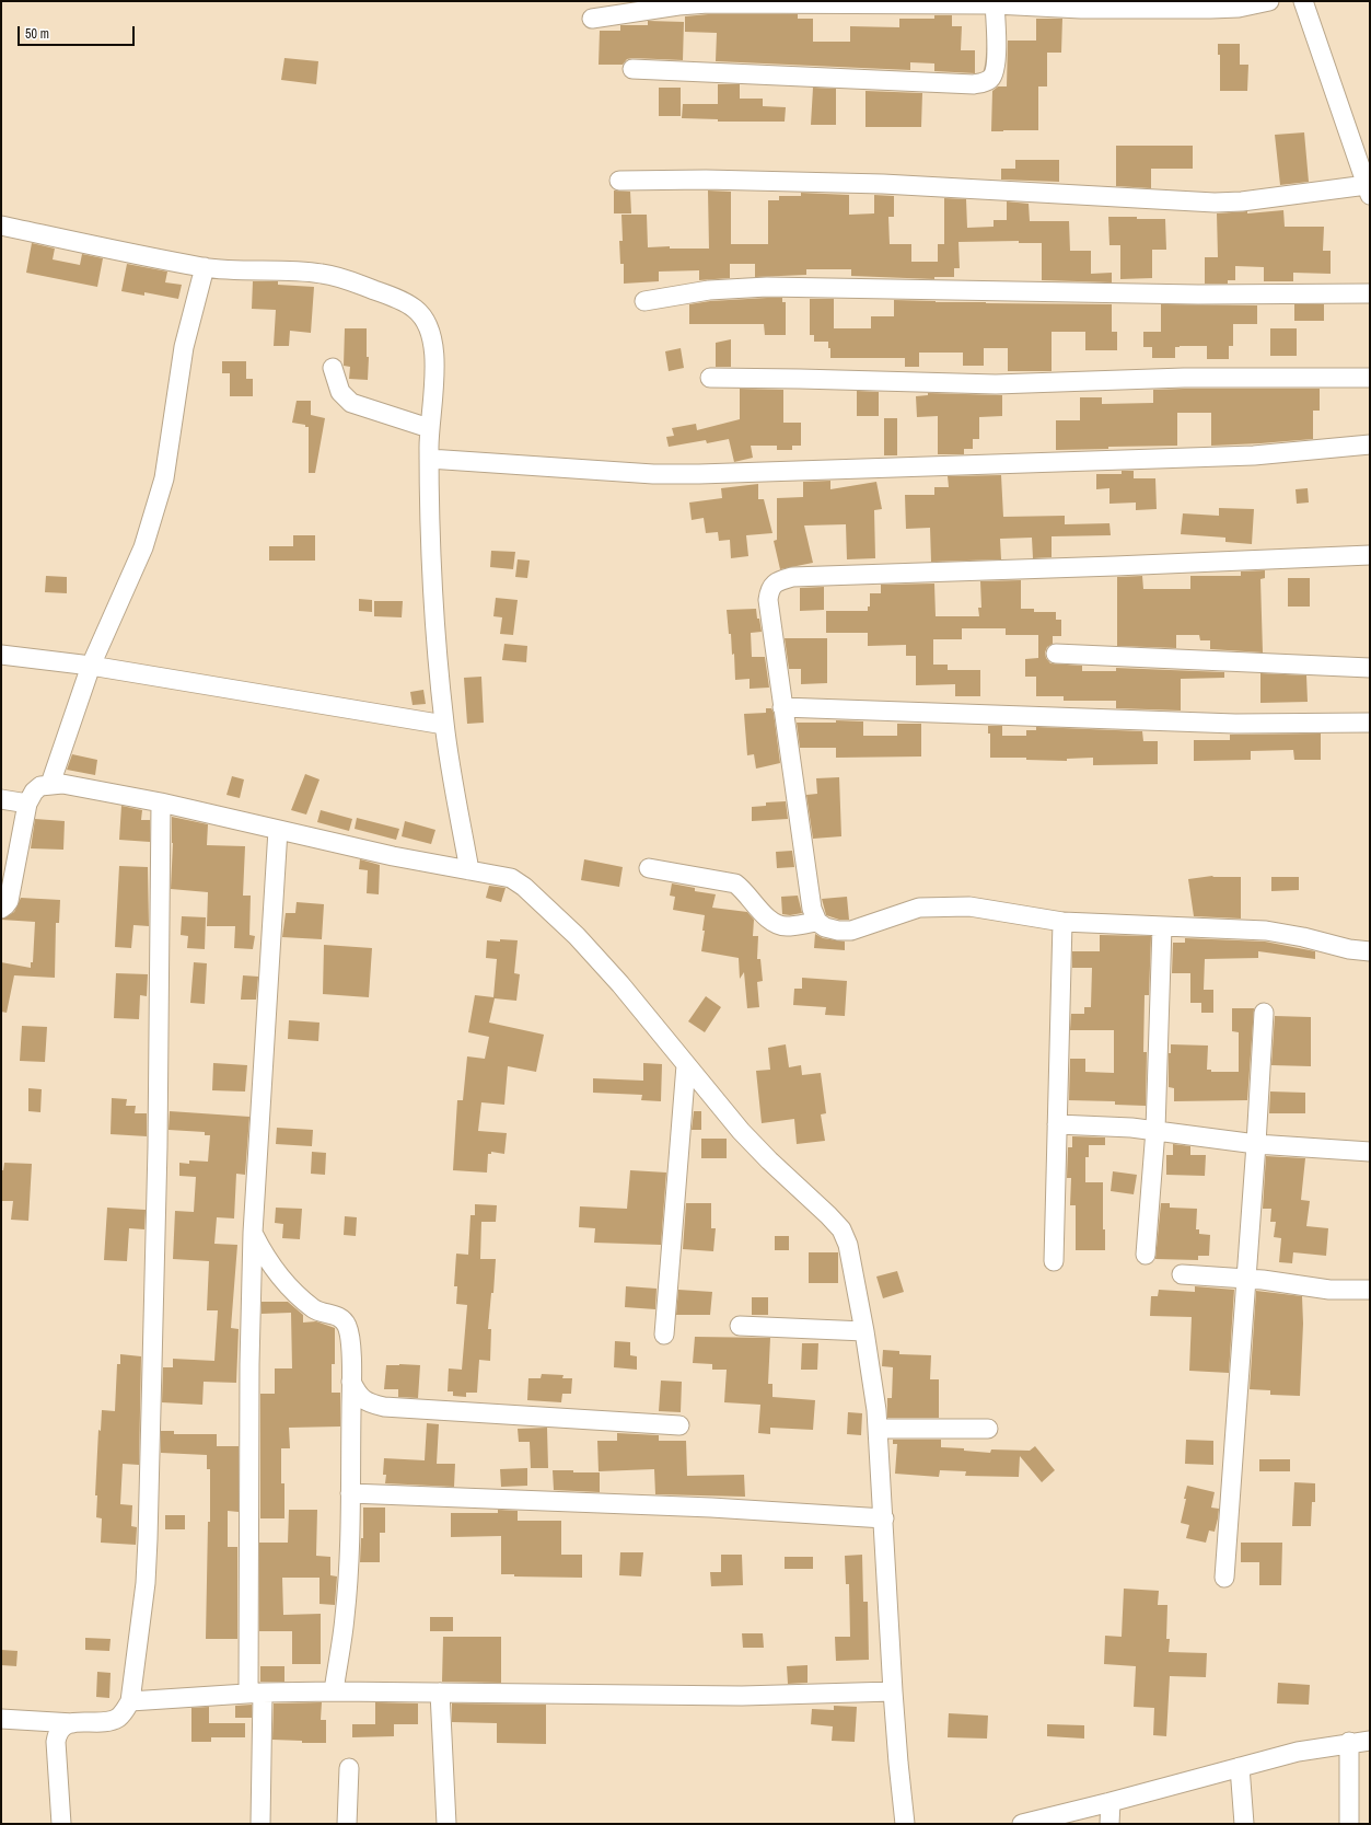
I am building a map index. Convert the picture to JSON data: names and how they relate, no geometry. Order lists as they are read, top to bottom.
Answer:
{
  "scale_bar": "50 m"
}
